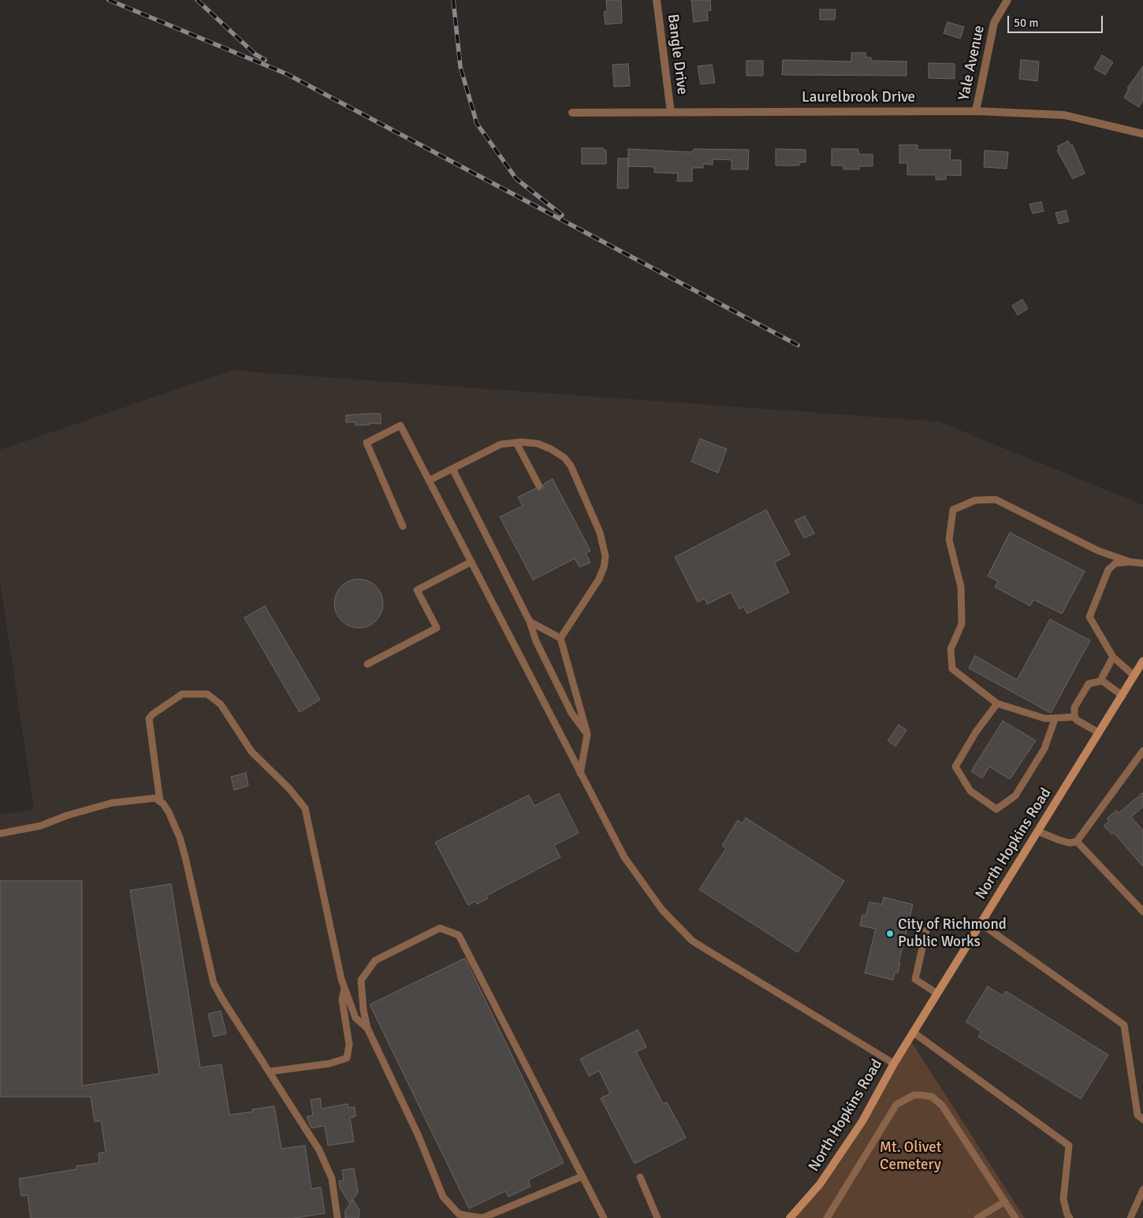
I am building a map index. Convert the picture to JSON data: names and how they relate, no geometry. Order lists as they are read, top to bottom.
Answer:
{
  "streets": {
    "main road": ["North Hopkins Road"],
    "street": ["Bangle Drive", "Yale Avenue", "Laurelbrook Drive"]
  },
  "crossings": [
    ["Bangle Drive", "Laurelbrook Drive"],
    ["Yale Avenue", "Laurelbrook Drive"]
  ],
  "parks": ["Mt. Olivet Cemetery"],
  "places": ["City of Richmond Public Works"],
  "scale_bar": "50 m"
}
